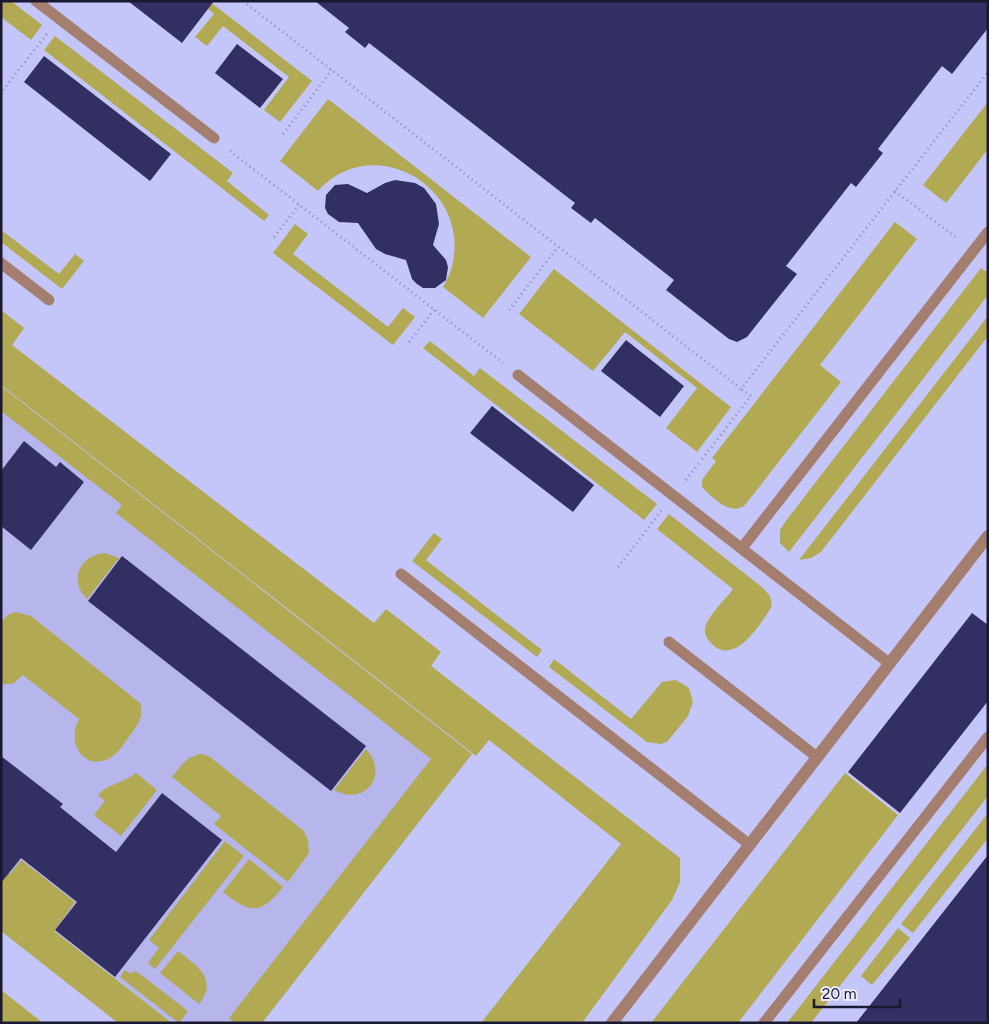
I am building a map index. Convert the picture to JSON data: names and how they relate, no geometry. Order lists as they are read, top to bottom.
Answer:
{
  "scale_bar": "20 m"
}
